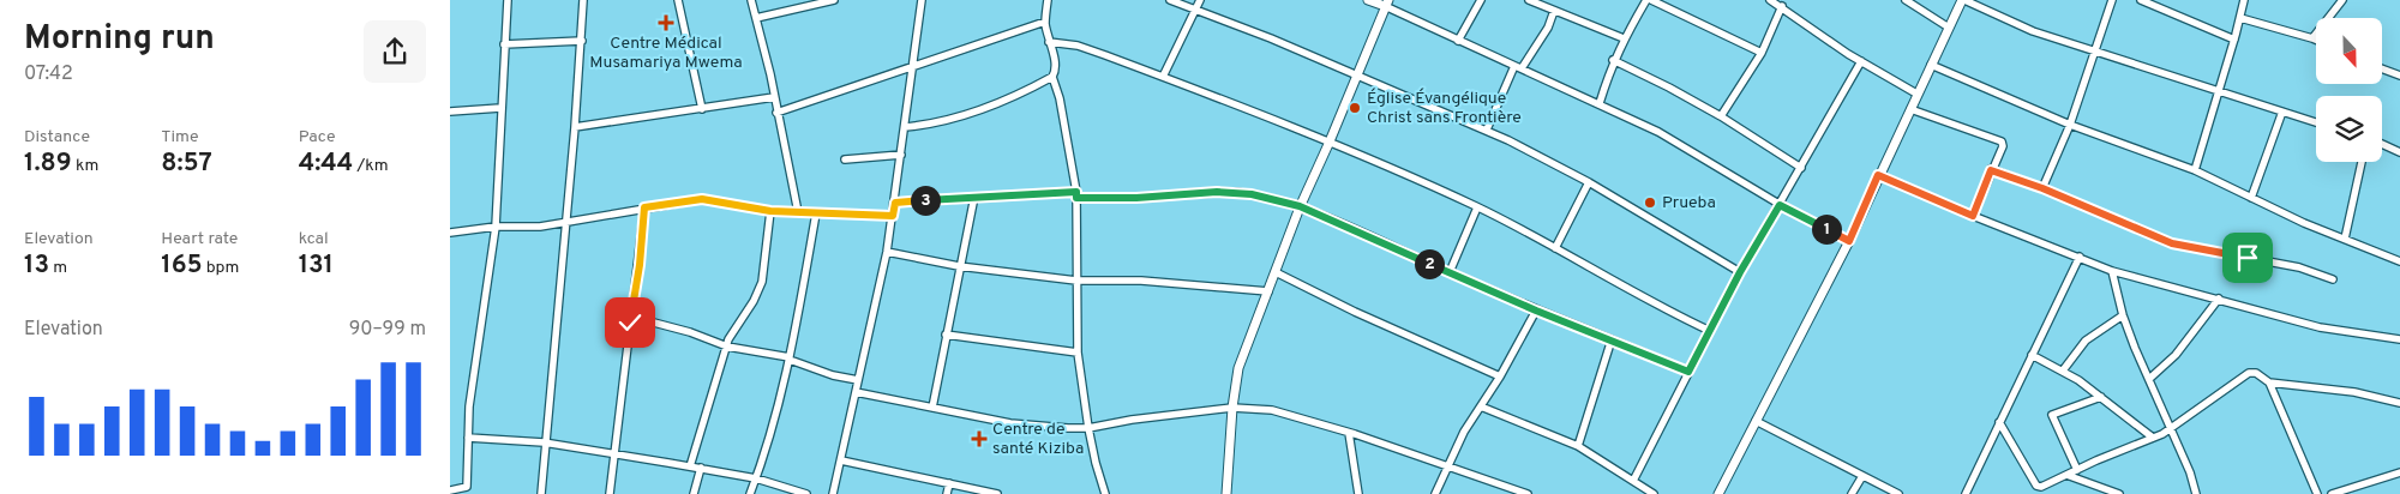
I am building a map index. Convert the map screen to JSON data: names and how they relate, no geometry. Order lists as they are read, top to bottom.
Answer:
{
  "places": {
    "health": ["Centre Médical Musamariya Mwema", "Centre de santé Kiziba"],
    "other": ["Église Évangélique Christ sans Frontière", "Prueba"]
  },
  "north": "bottom",
  "page": {
    "heading": ["Morning run", "07:42"],
    "stats": [
      ["Distance", "1.89 km"],
      ["Time", "8:57"],
      ["Pace", "4:44 /km"],
      ["Elevation", "13 m"],
      ["Heart rate", "165 bpm"],
      ["kcal", "131"]
    ],
    "pins": ["3", "1", "2"],
    "chart": ["Elevation", "90–99 m"]
  }
}
